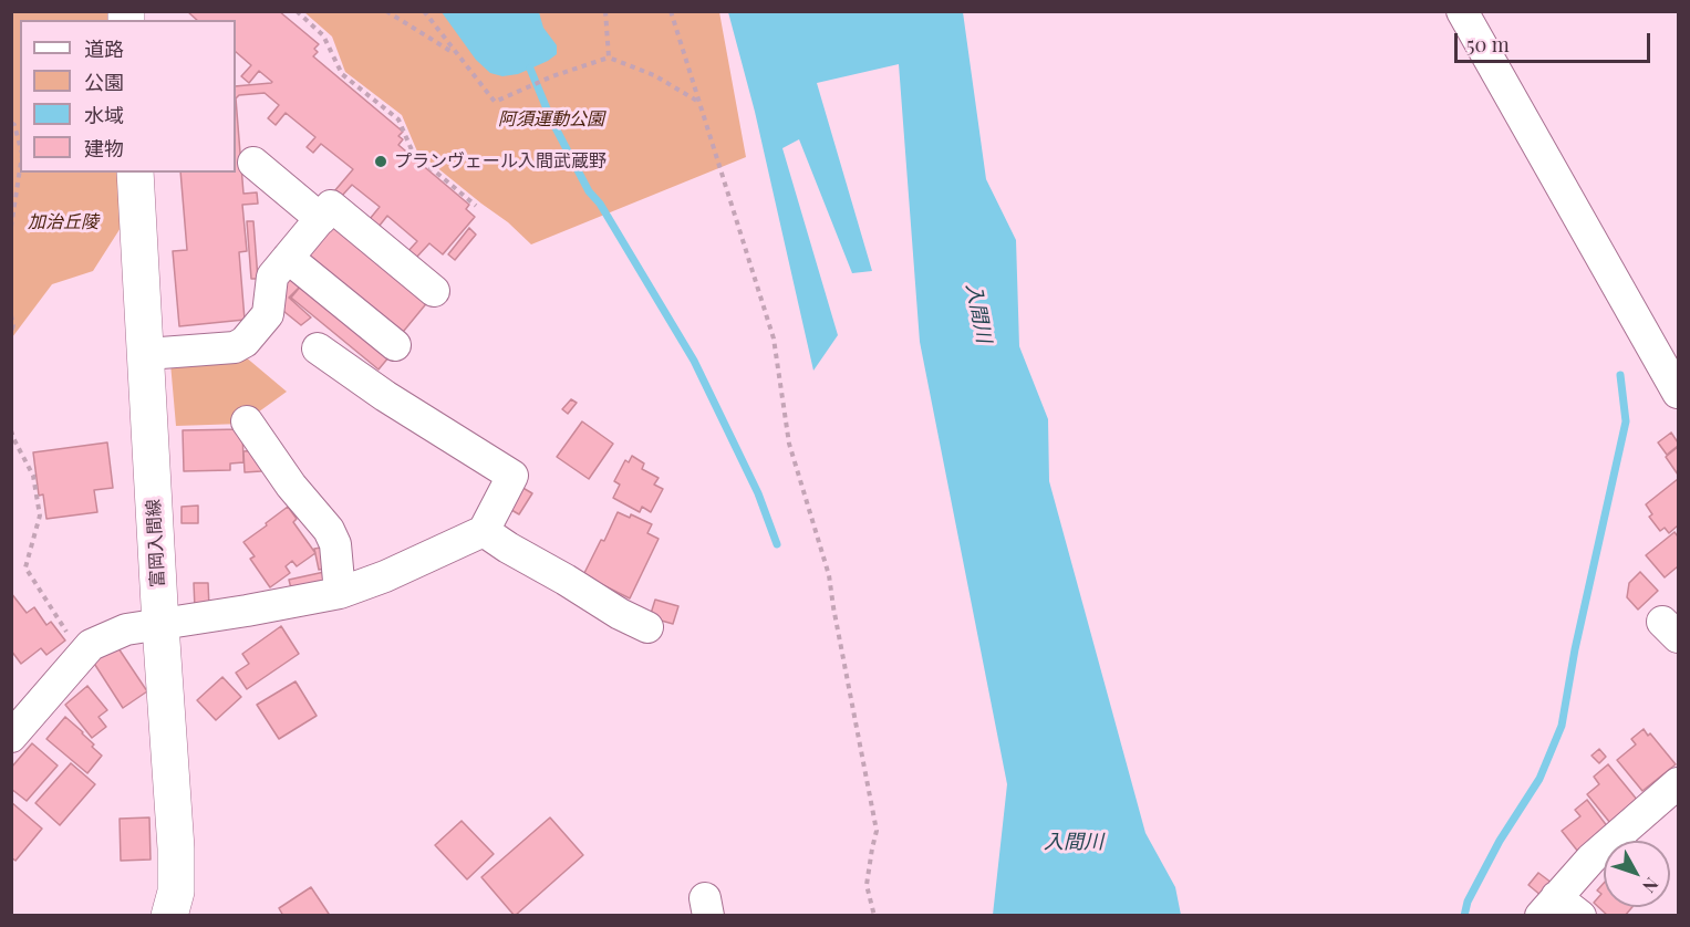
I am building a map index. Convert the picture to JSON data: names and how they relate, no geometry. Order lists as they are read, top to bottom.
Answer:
{
  "streets": {
    "main road": ["富岡入間線"]
  },
  "water": ["入間川"],
  "parks": ["阿須運動公園", "加治丘陵"],
  "places": ["プランヴェール入間武蔵野"],
  "legend": [
    "道路",
    "公園",
    "水域",
    "建物"
  ],
  "scale_bar": "50 m",
  "north": "bottom right"
}
